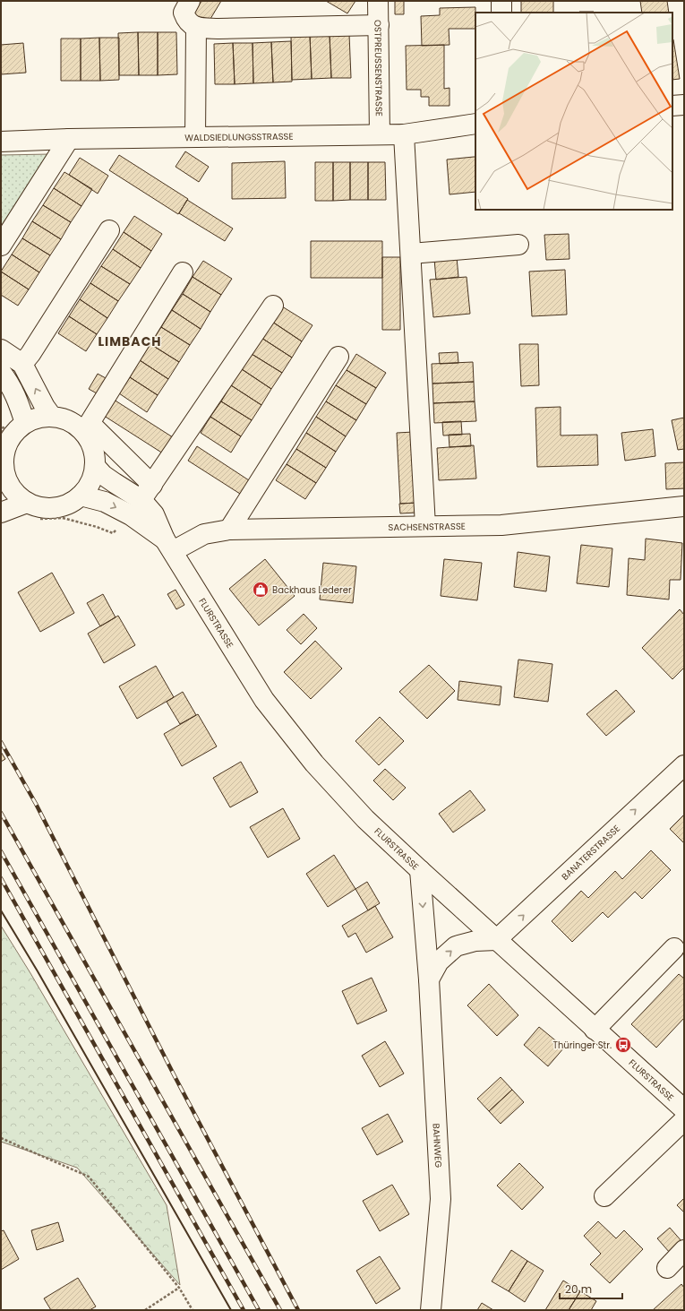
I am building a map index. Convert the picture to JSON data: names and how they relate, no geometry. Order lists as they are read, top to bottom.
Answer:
{
  "streets": {
    "street": [
      "OSTPREUSSENSTRASSE",
      "WALDSIEDLUNGSSTRASSE",
      "SACHSENSTRASSE",
      "FLURSTRASSE",
      "BANATERSTRASSE",
      "BAHNWEG"
    ]
  },
  "crossings": [
    ["OSTPREUSSENSTRASSE", "WALDSIEDLUNGSSTRASSE"],
    ["SACHSENSTRASSE", "FLURSTRASSE"],
    ["FLURSTRASSE", "BANATERSTRASSE"],
    ["FLURSTRASSE", "BAHNWEG"]
  ],
  "districts": ["LIMBACH"],
  "places": {
    "shop": ["Backhaus Lederer"],
    "bus stop": ["Thüringer Str."]
  },
  "scale_bar": "20 m"
}
